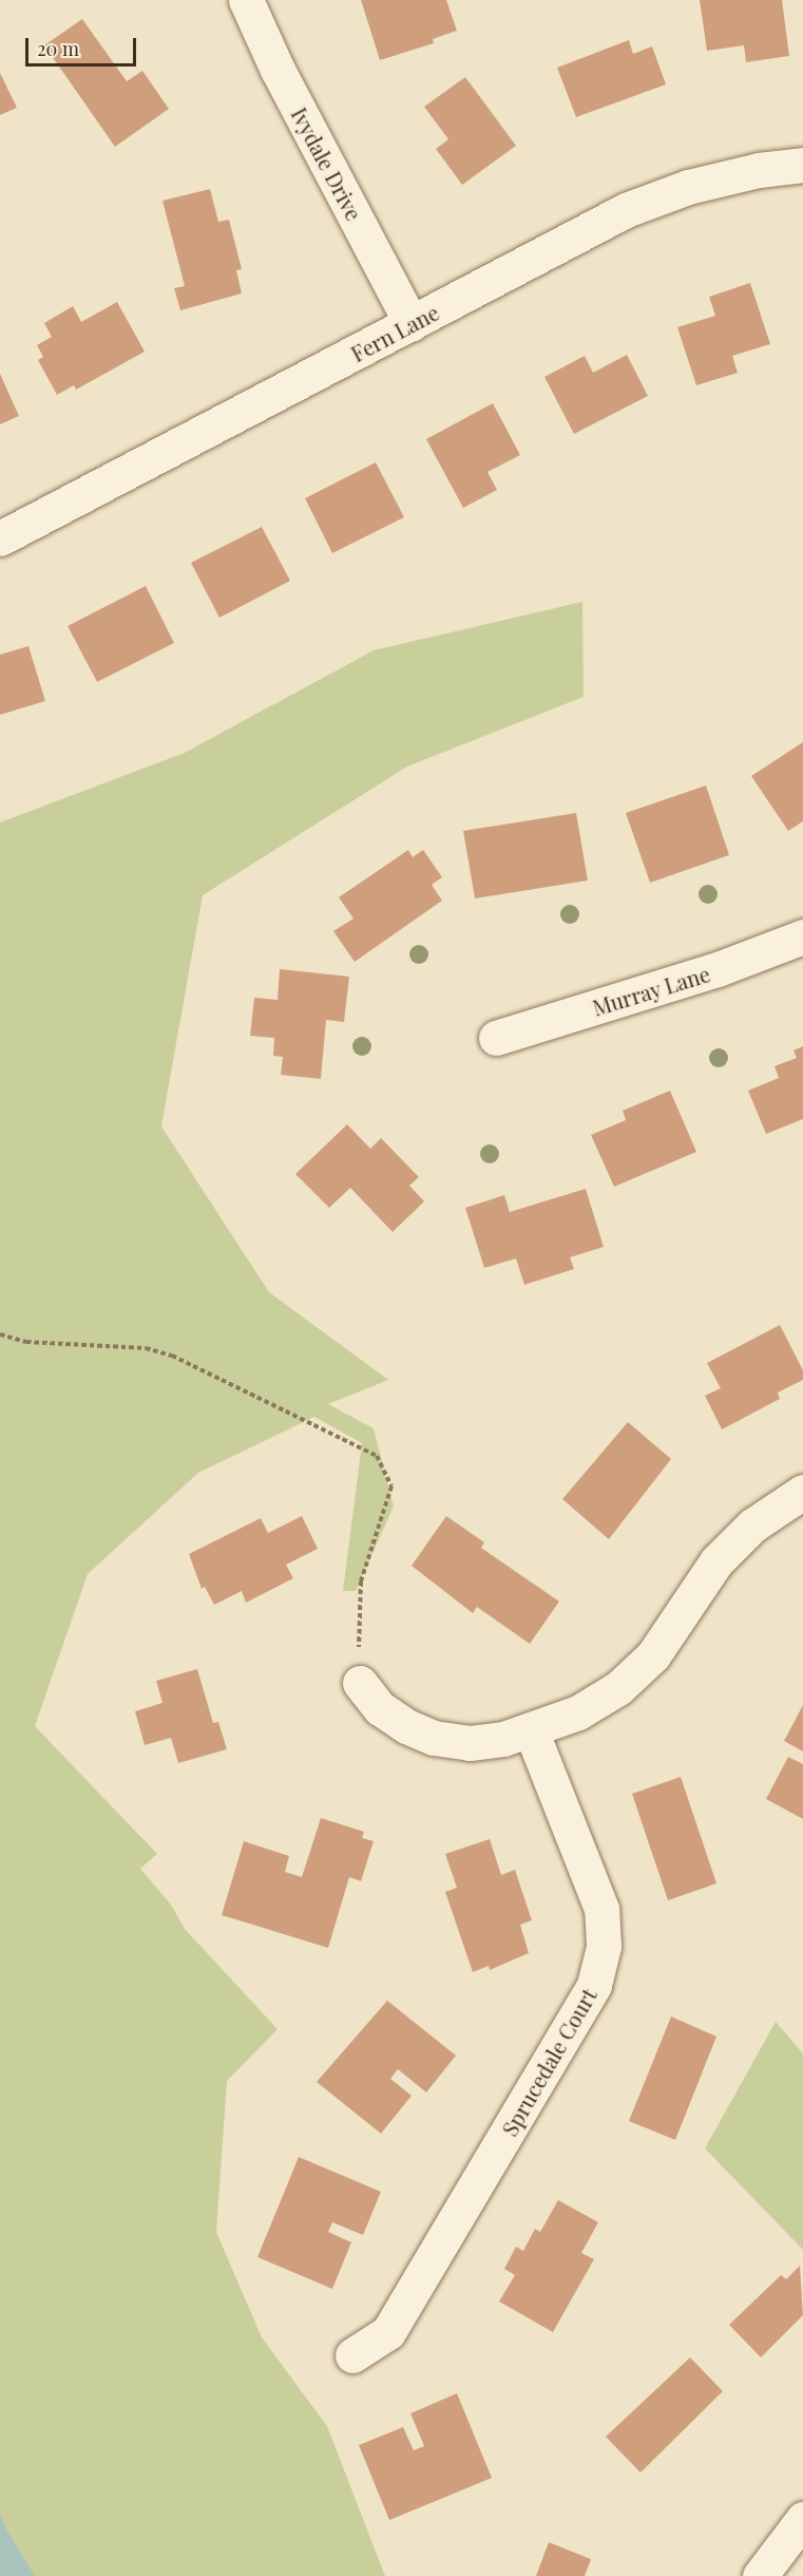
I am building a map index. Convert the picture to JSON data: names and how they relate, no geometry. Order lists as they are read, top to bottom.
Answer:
{
  "streets": {
    "street": [
      "Ivydale Drive",
      "Fern Lane",
      "Murray Lane",
      "Sprucedale Court"
    ]
  },
  "crossings": [
    ["Ivydale Drive", "Fern Lane"]
  ],
  "scale_bar": "20 m"
}
